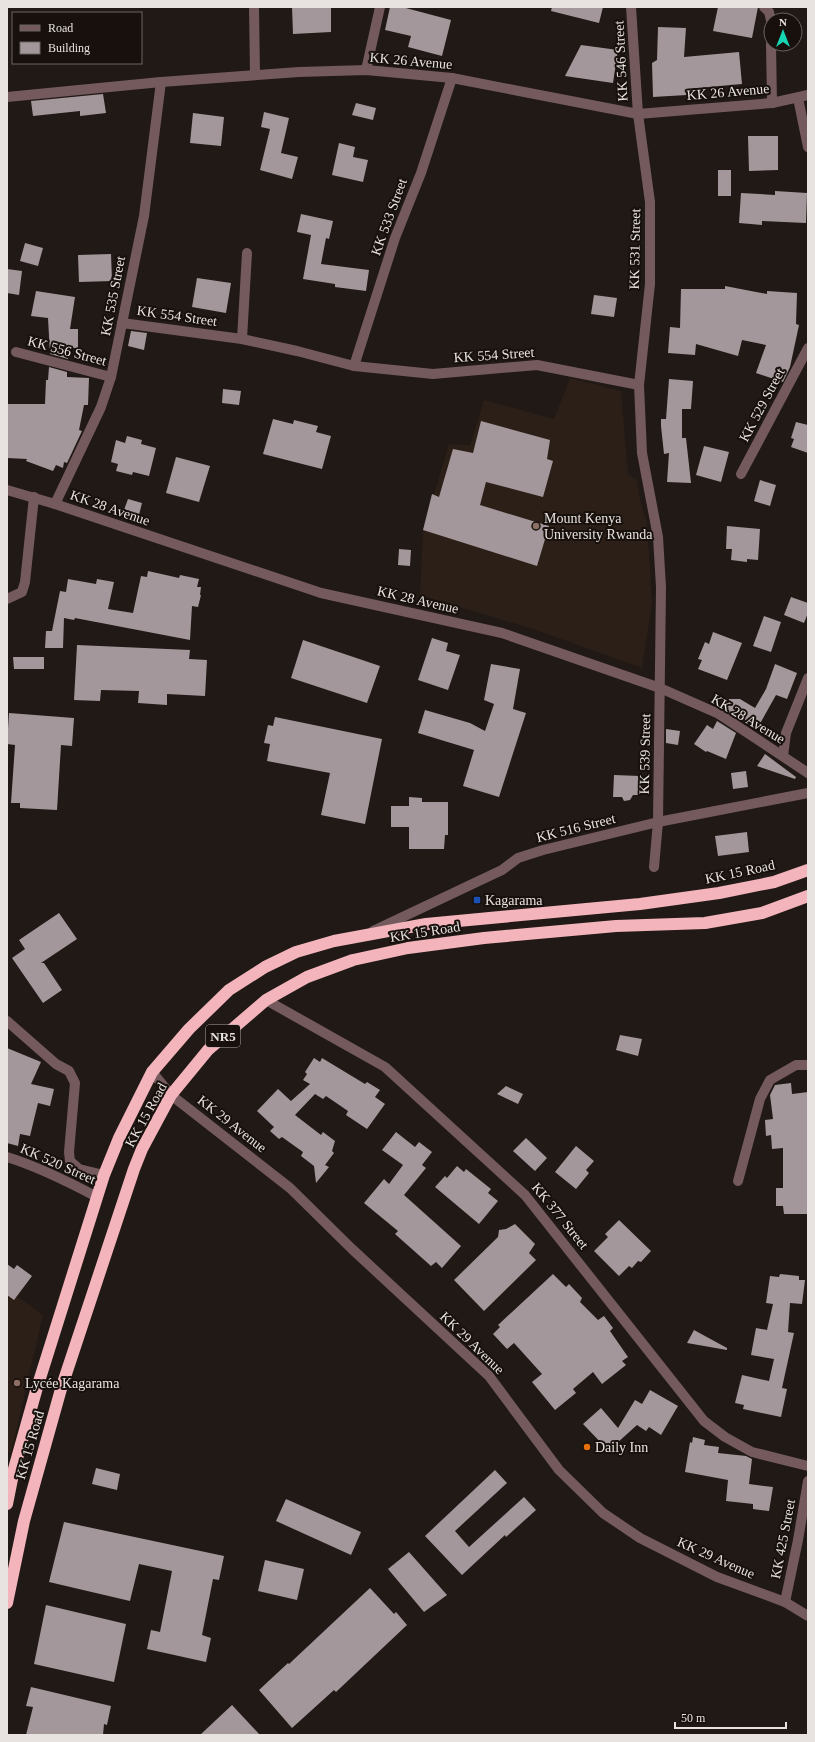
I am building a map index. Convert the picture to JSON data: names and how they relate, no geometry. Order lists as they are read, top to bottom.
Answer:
{
  "streets": {
    "highway": ["KK 15 Road", "NR5"],
    "street": [
      "KK 26 Avenue",
      "KK 546 Street",
      "KK 533 Street",
      "KK 531 Street",
      "KK 535 Street",
      "KK 554 Street",
      "KK 556 Street",
      "KK 529 Street",
      "KK 28 Avenue",
      "KK 539 Street",
      "KK 516 Street",
      "KK 29 Avenue",
      "KK 520 Street",
      "KK 377 Street",
      "KK 425 Street"
    ]
  },
  "crossings": [
    ["KK 26 Avenue", "KK 546 Street"],
    ["KK 26 Avenue", "KK 533 Street"],
    ["KK 26 Avenue", "KK 531 Street"],
    ["KK 26 Avenue", "KK 535 Street"],
    ["KK 546 Street", "KK 531 Street"],
    ["KK 533 Street", "KK 554 Street"],
    ["KK 531 Street", "KK 554 Street"],
    ["KK 535 Street", "KK 554 Street"],
    ["KK 535 Street", "KK 556 Street"],
    ["KK 535 Street", "KK 28 Avenue"],
    ["KK 28 Avenue", "KK 539 Street"],
    ["KK 539 Street", "KK 516 Street"],
    ["KK 516 Street", "KK 15 Road"],
    ["KK 15 Road", "KK 29 Avenue"],
    ["KK 15 Road", "KK 520 Street"],
    ["KK 15 Road", "KK 377 Street"],
    ["KK 29 Avenue", "KK 425 Street"]
  ],
  "places": {
    "other": ["Mount Kenya University Rwanda", "Lycée Kagarama", "Daily Inn"],
    "transit": ["Kagarama"]
  },
  "legend": ["Road", "Building"],
  "scale_bar": "50 m",
  "north": "top"
}
